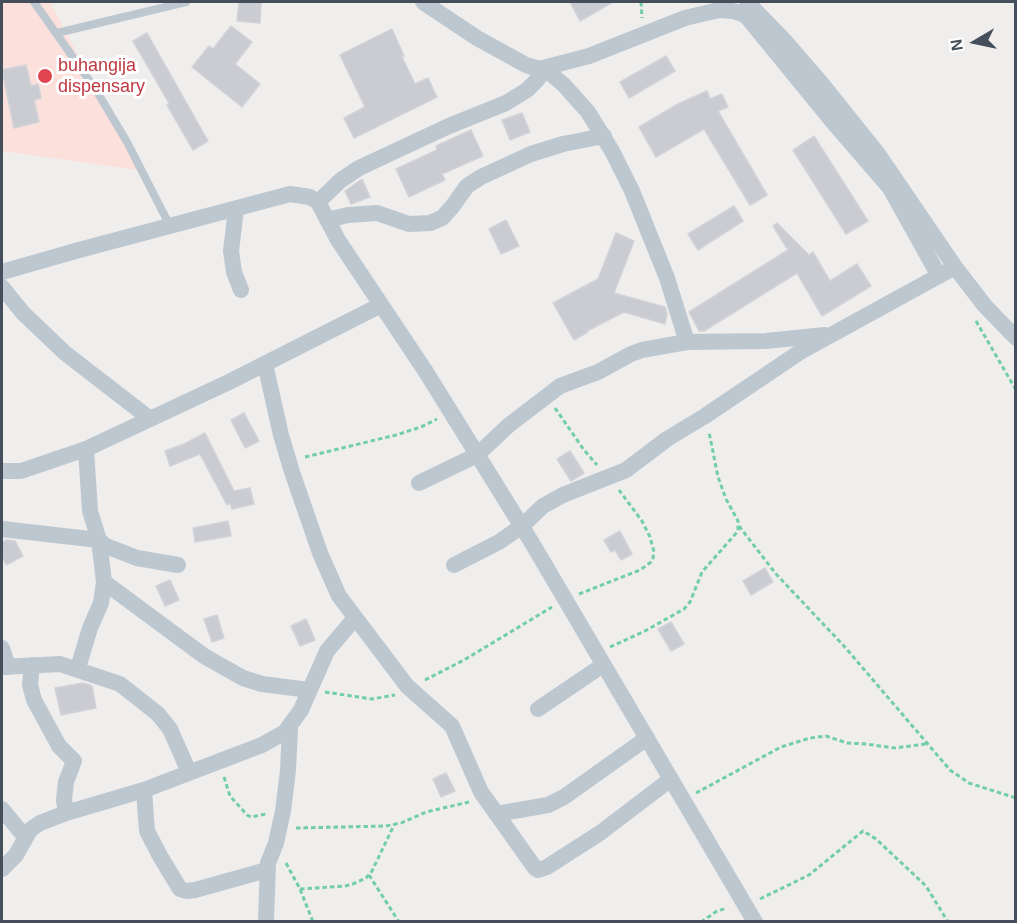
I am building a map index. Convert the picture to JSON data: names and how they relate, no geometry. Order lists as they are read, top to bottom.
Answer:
{
  "places": ["buhangija dispensary"],
  "north": "left"
}
